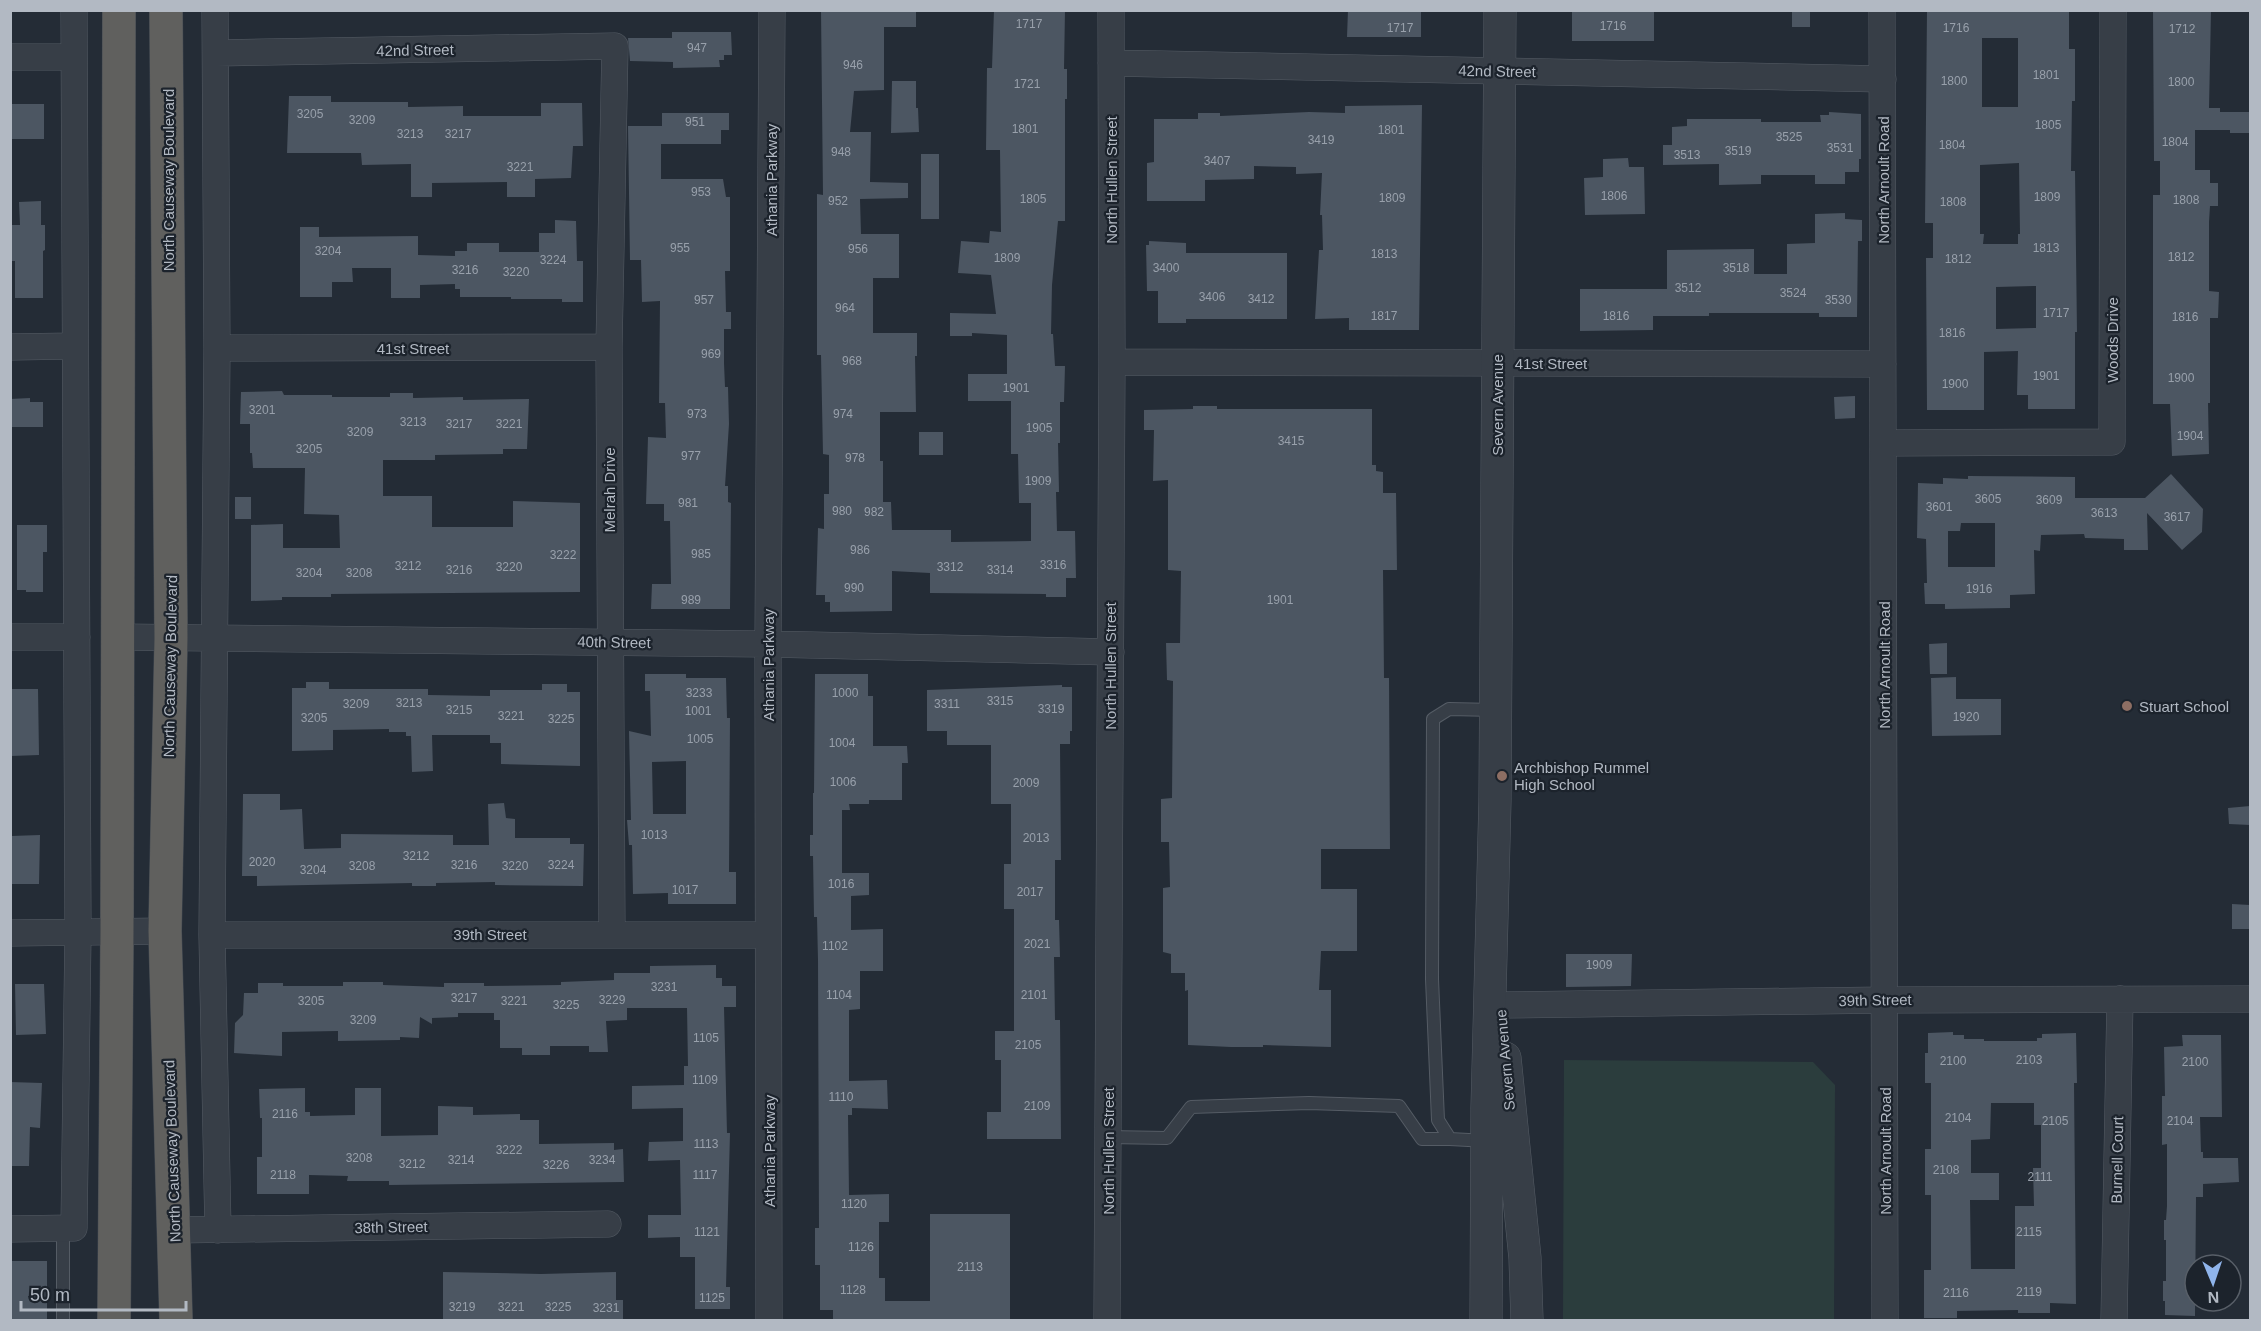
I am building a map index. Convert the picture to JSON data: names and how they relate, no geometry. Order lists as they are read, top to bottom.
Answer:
{
  "streets": {
    "highway": ["North Causeway Boulevard"],
    "street": [
      "42nd Street",
      "Athania Parkway",
      "North Hullen Street",
      "North Arnoult Road",
      "Woods Drive",
      "41st Street",
      "Severn Avenue",
      "Melrah Drive",
      "40th Street",
      "39th Street",
      "Burnell Court",
      "38th Street"
    ]
  },
  "crossings": [
    ["42nd Street", "North Hullen Street"],
    ["42nd Street", "North Arnoult Road"],
    ["42nd Street", "Severn Avenue"],
    ["42nd Street", "Melrah Drive"],
    ["North Causeway Boulevard", "40th Street"],
    ["North Causeway Boulevard", "38th Street"],
    ["Athania Parkway", "40th Street"],
    ["Athania Parkway", "39th Street"],
    ["North Hullen Street", "41st Street"],
    ["North Hullen Street", "40th Street"],
    ["North Arnoult Road", "Woods Drive"],
    ["North Arnoult Road", "41st Street"],
    ["North Arnoult Road", "39th Street"],
    ["41st Street", "Severn Avenue"],
    ["41st Street", "Melrah Drive"],
    ["Severn Avenue", "39th Street"],
    ["Melrah Drive", "40th Street"],
    ["Melrah Drive", "39th Street"],
    ["39th Street", "Burnell Court"]
  ],
  "places": ["Stuart School", "Archbishop Rummel High School"],
  "house_numbers": [
    "1717",
    "1716",
    "1717",
    "1716",
    "1712",
    "947",
    "946",
    "1801",
    "1800",
    "1800",
    "1721",
    "3205",
    "3209",
    "951",
    "1805",
    "1801",
    "1801",
    "3213",
    "3217",
    "3525",
    "3419",
    "1804",
    "1804",
    "3531",
    "3519",
    "948",
    "3513",
    "3407",
    "3221",
    "953",
    "1806",
    "1809",
    "1809",
    "1805",
    "1808",
    "952",
    "1808",
    "955",
    "1813",
    "956",
    "3204",
    "1813",
    "1812",
    "1809",
    "1812",
    "3224",
    "3400",
    "3518",
    "3216",
    "3220",
    "3512",
    "3524",
    "3406",
    "3412",
    "957",
    "3530",
    "964",
    "1717",
    "1817",
    "1816",
    "1816",
    "1816",
    "969",
    "968",
    "1901",
    "1900",
    "1900",
    "1901",
    "3201",
    "973",
    "974",
    "3213",
    "3217",
    "3221",
    "1905",
    "3209",
    "1904",
    "3415",
    "3205",
    "977",
    "978",
    "1909",
    "3605",
    "3609",
    "981",
    "3601",
    "980",
    "982",
    "3613",
    "3617",
    "986",
    "985",
    "3222",
    "3316",
    "3212",
    "3220",
    "3312",
    "3216",
    "3314",
    "3204",
    "3208",
    "990",
    "1916",
    "989",
    "1901",
    "3233",
    "1000",
    "3315",
    "3213",
    "3209",
    "3311",
    "3319",
    "3215",
    "1001",
    "3221",
    "1920",
    "3205",
    "3225",
    "1005",
    "1004",
    "1006",
    "2009",
    "1013",
    "2013",
    "3212",
    "2020",
    "3216",
    "3224",
    "3208",
    "3220",
    "3204",
    "1016",
    "1017",
    "2017",
    "2021",
    "1102",
    "1909",
    "3231",
    "1104",
    "2101",
    "3217",
    "3229",
    "3205",
    "3221",
    "3225",
    "3209",
    "1105",
    "2105",
    "2103",
    "2100",
    "2100",
    "1109",
    "1110",
    "2109",
    "2116",
    "2104",
    "2105",
    "2104",
    "1113",
    "3222",
    "3208",
    "3214",
    "3234",
    "3212",
    "3226",
    "2108",
    "2118",
    "1117",
    "2111",
    "1120",
    "1121",
    "2115",
    "1126",
    "2113",
    "1128",
    "2119",
    "2116",
    "1125",
    "3219",
    "3221",
    "3225",
    "3231"
  ],
  "scale_bar": "50 m",
  "north": "bottom"
}
